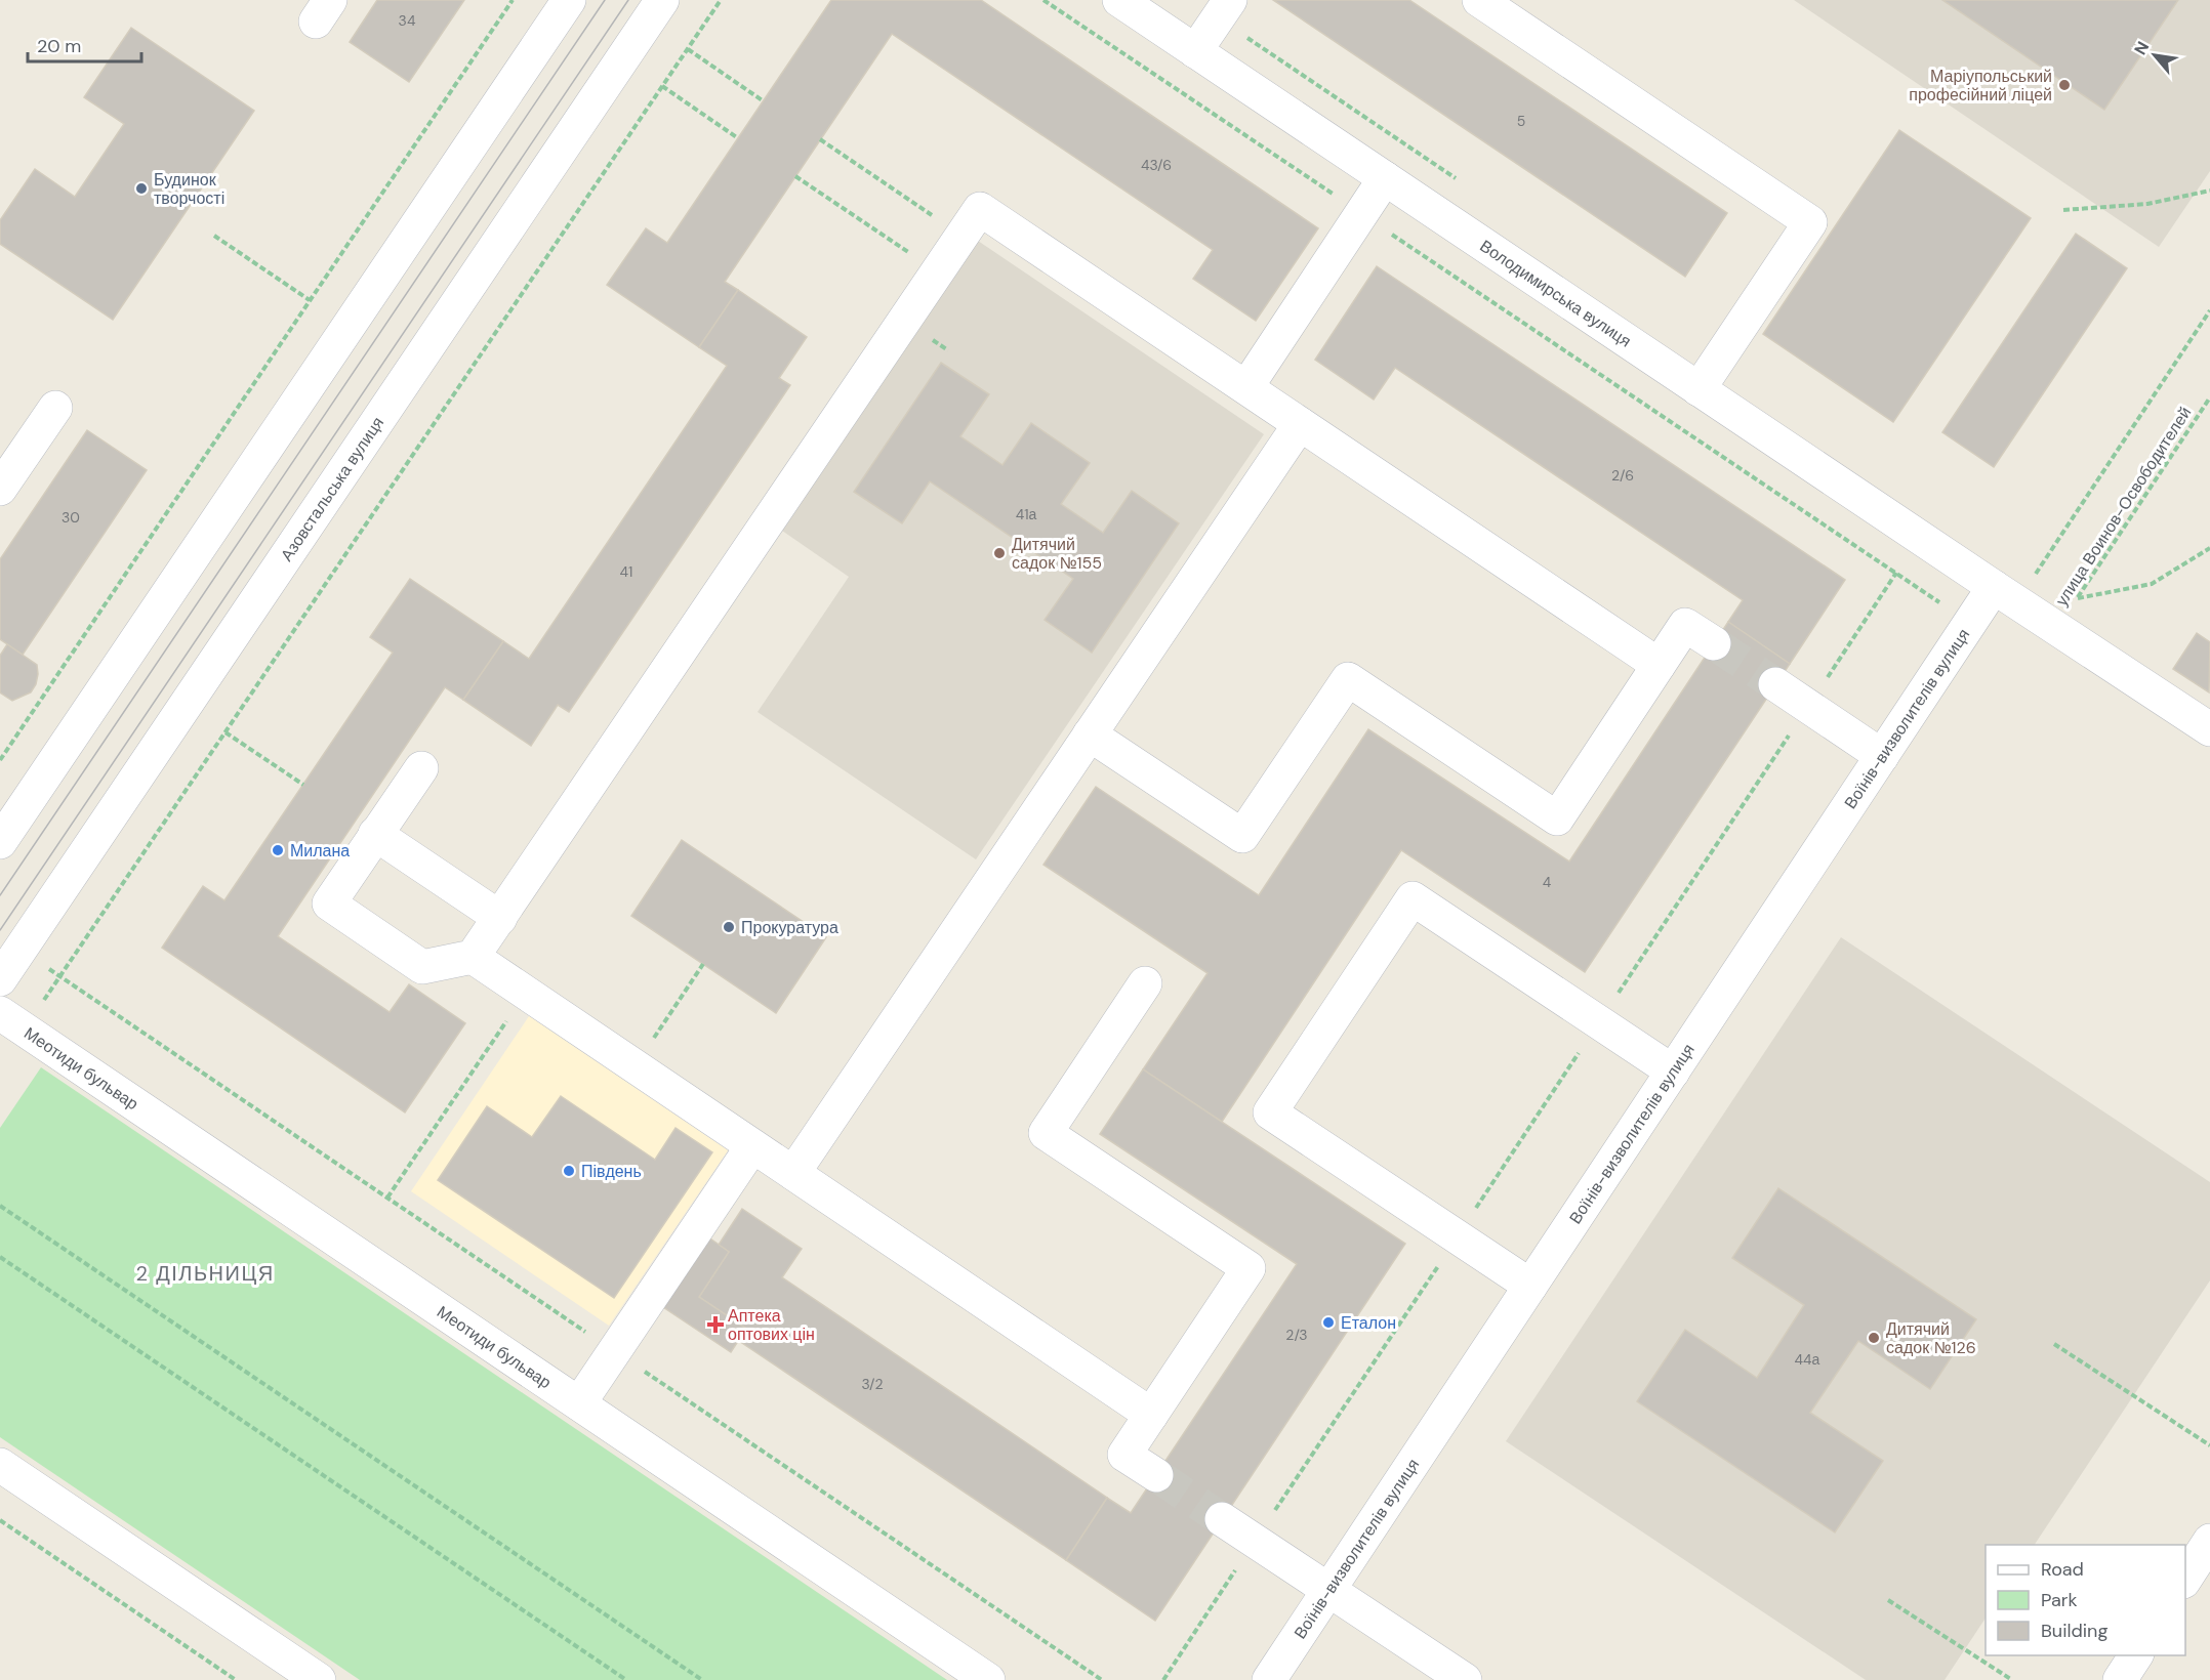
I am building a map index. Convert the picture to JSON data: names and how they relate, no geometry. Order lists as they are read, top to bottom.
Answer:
{
  "streets": {
    "street": [
      "Володимирська вулиця",
      "Азовстальська вулиця",
      "Воїнів-визволителів вулиця",
      "Меотиди бульвар"
    ],
    "path": ["улица Воинов-Освободителей"]
  },
  "crossings": [
    ["Володимирська вулиця", "Воїнів-визволителів вулиця"]
  ],
  "districts": ["2 ДІЛЬНИЦЯ"],
  "places": {
    "other": [
      "Маріупольський професійний ліцей",
      "Будинок творчості",
      "Дитячий садок №155",
      "Милана",
      "Прокуратура",
      "Південь",
      "Еталон",
      "Дитячий садок №126"
    ],
    "health": ["Аптека оптових цін"]
  },
  "house_numbers": [
    "34",
    "5",
    "43/6",
    "2/6",
    "41а",
    "30",
    "41",
    "4",
    "2/3",
    "44а",
    "3/2"
  ],
  "legend": ["Road", "Park", "Building"],
  "scale_bar": "20 m",
  "north": "top left"
}
